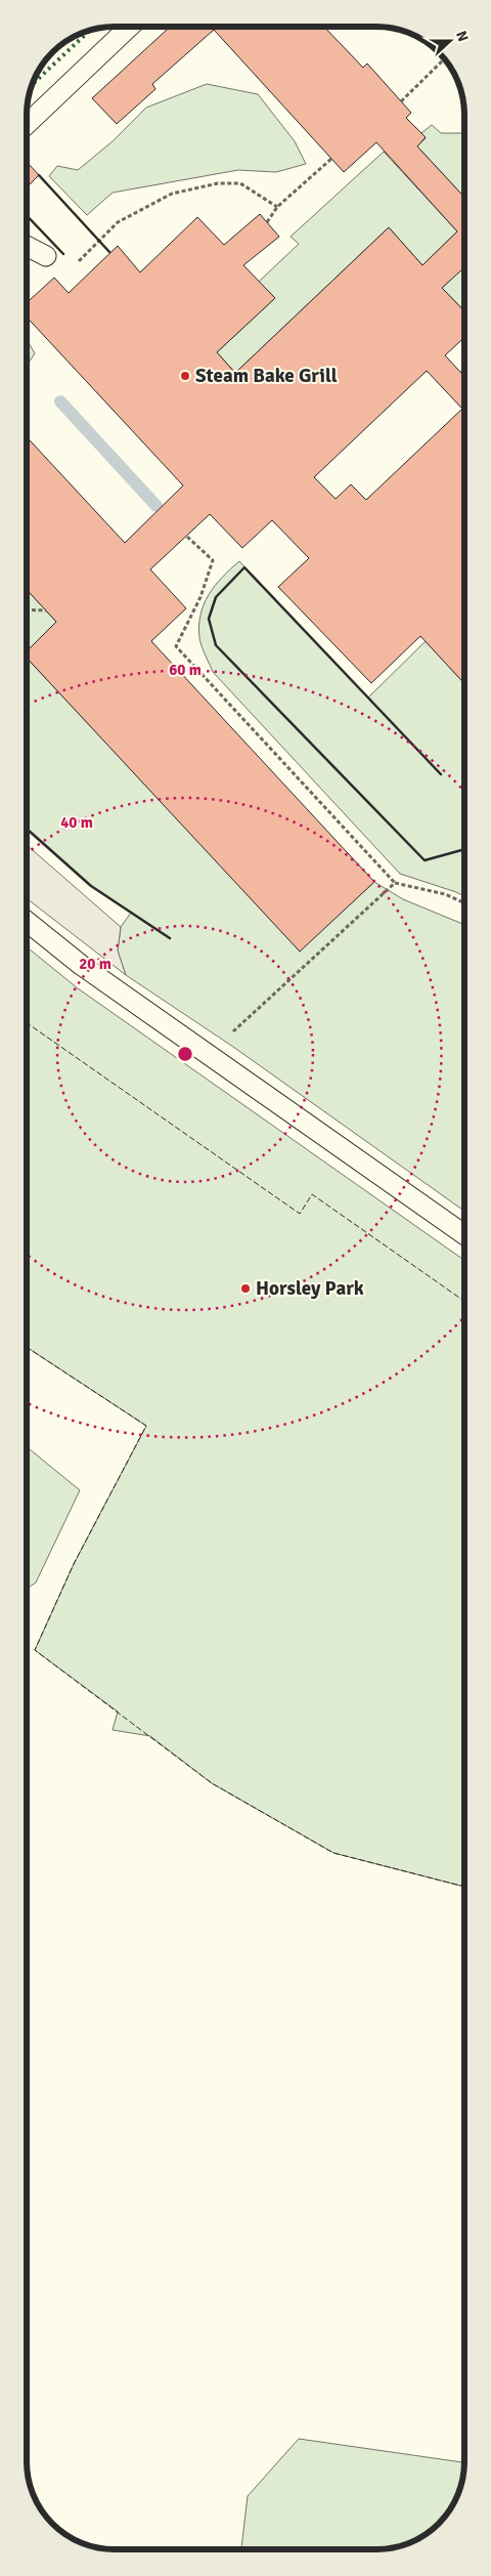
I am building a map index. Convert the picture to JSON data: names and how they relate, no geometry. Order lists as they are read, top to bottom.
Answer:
{
  "places": ["Steam Bake Grill", "Horsley Park"],
  "north": "right",
  "rings": ["60 m", "40 m", "20 m"]
}
